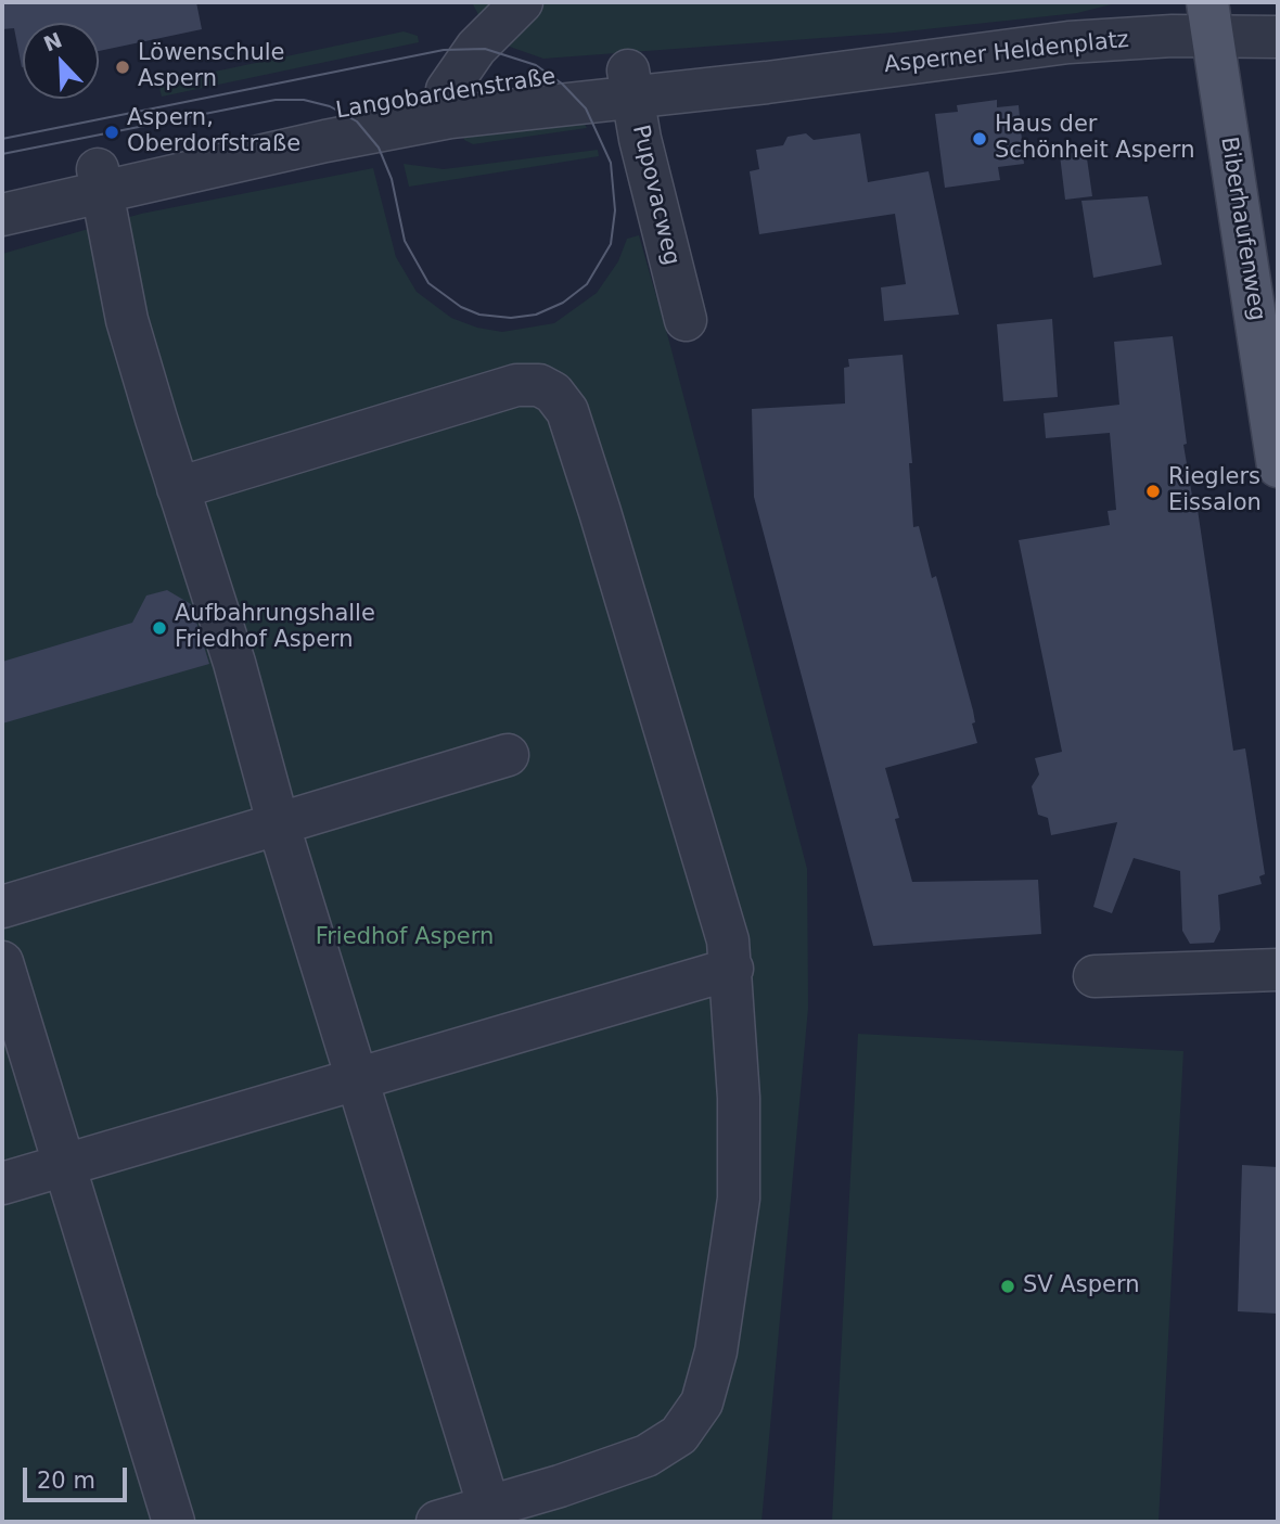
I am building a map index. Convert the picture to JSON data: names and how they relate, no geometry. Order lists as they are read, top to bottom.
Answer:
{
  "streets": {
    "main road": ["Biberhaufenweg"],
    "street": ["Asperner Heldenplatz", "Langobardenstraße", "Pupovacweg"]
  },
  "crossings": [
    ["Asperner Heldenplatz", "Langobardenstraße"],
    ["Asperner Heldenplatz", "Pupovacweg"],
    ["Asperner Heldenplatz", "Biberhaufenweg"]
  ],
  "parks": ["Friedhof Aspern"],
  "places": [
    "Löwenschule Aspern",
    "Aspern, Oberdorfstraße",
    "Haus der Schönheit Aspern",
    "Rieglers Eissalon",
    "Aufbahrungshalle Friedhof Aspern",
    "SV Aspern"
  ],
  "scale_bar": "20 m",
  "north": "top left"
}
